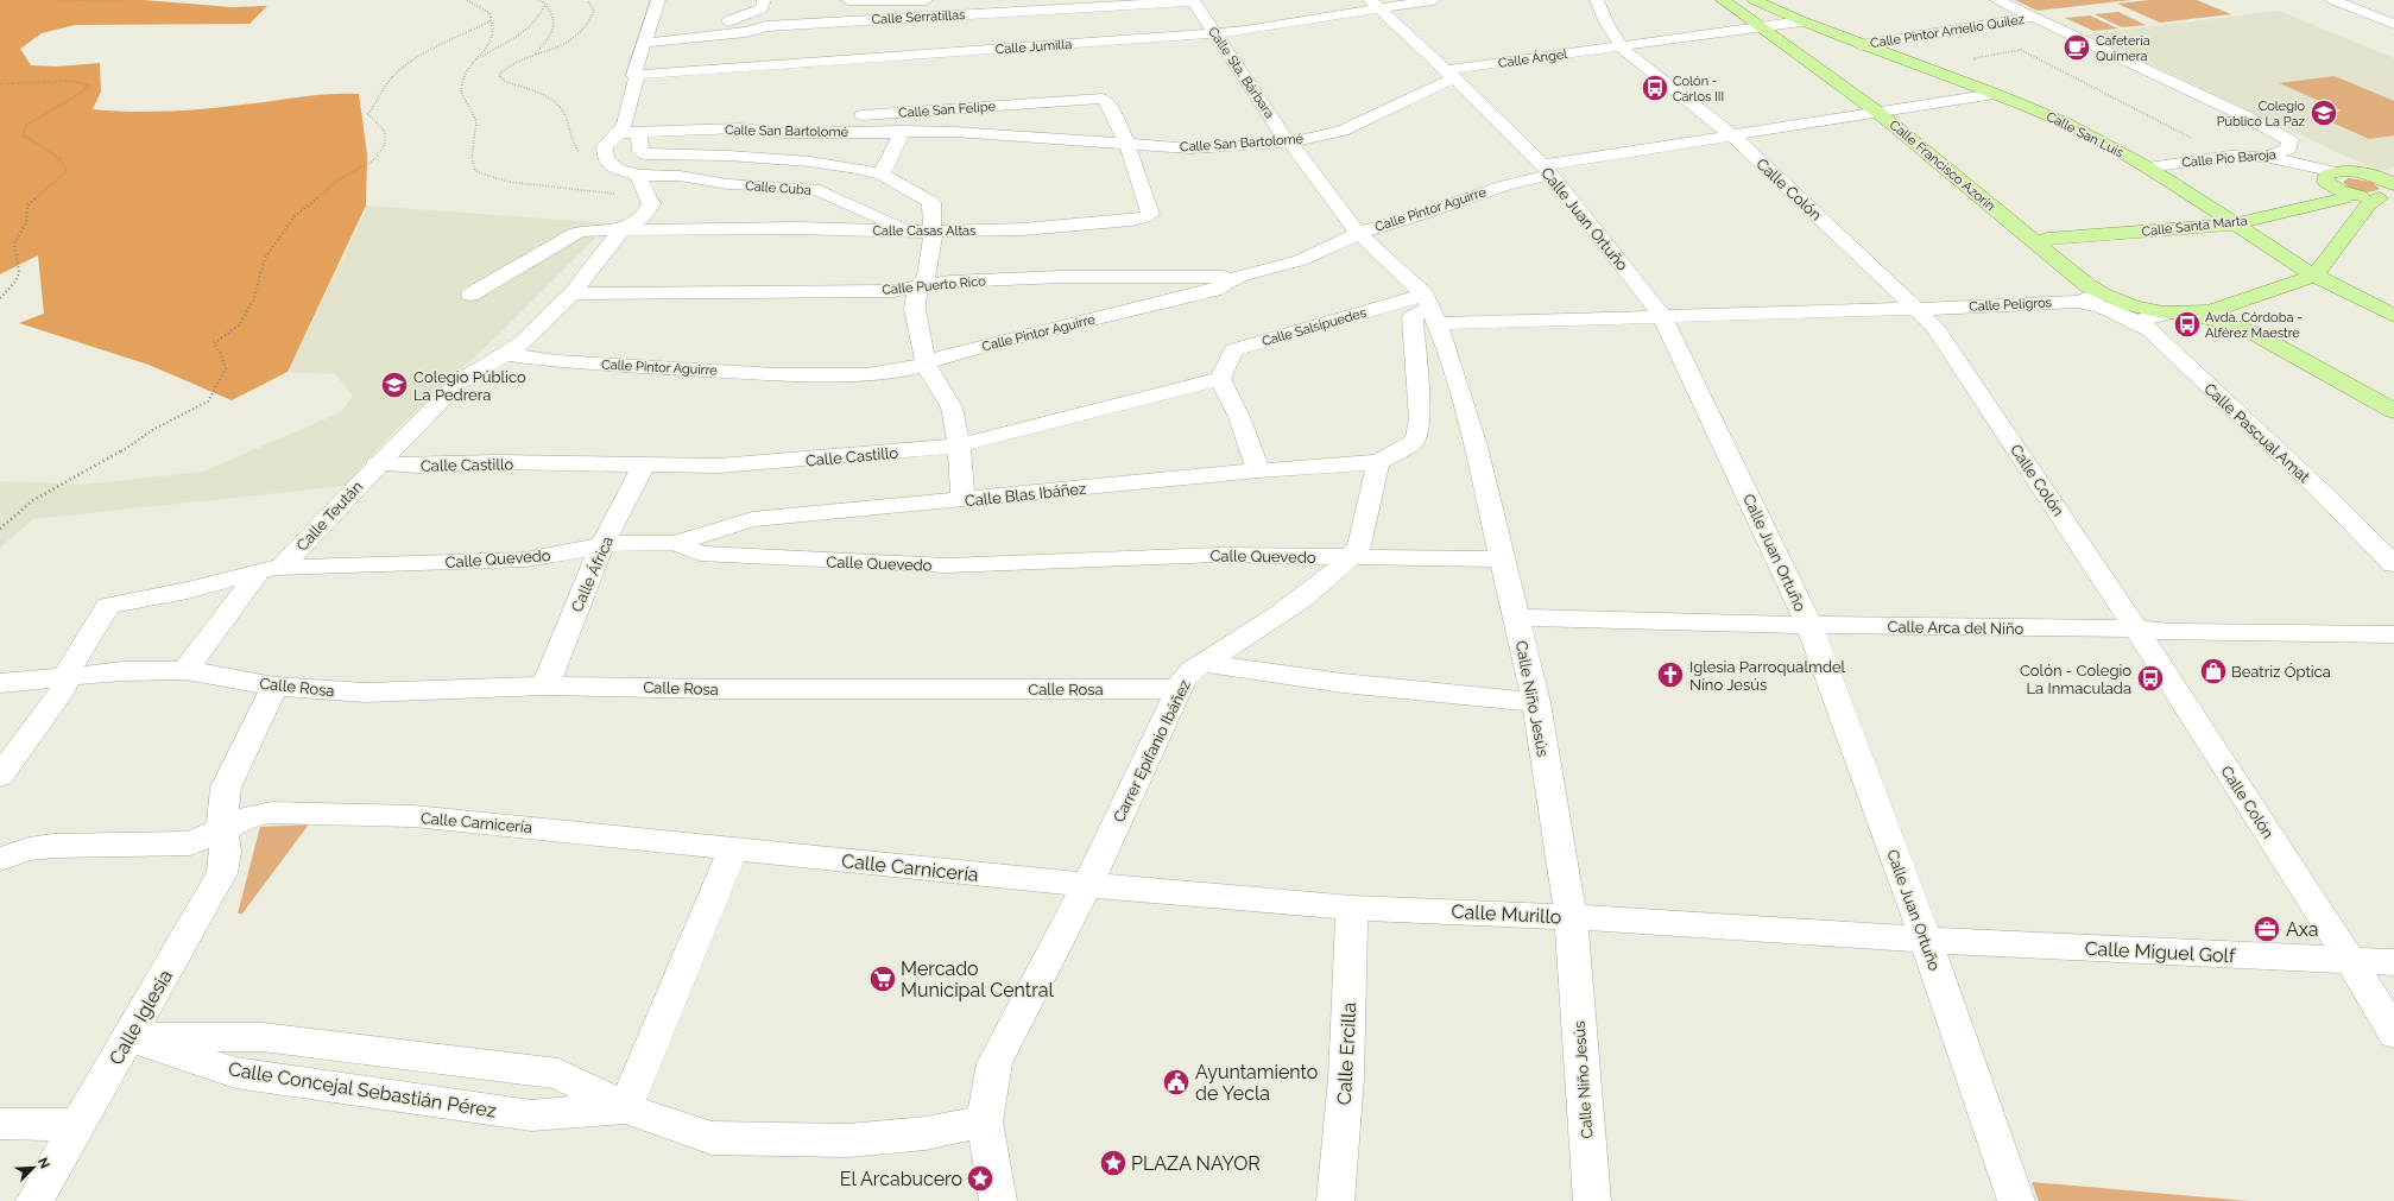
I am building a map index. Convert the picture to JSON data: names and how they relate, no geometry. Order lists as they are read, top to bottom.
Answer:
{
  "streets": {
    "main road": ["Calle San Luis", "Calle Francisco Azorín", "Calle Santa Marta"],
    "street": [
      "Calle Serratillas",
      "Calle Pintor Amelio Quilez",
      "Calle Jumilla",
      "Calle Ángel",
      "Calle Sta. Bárbara",
      "Calle San Felipe",
      "Calle San Bartolomé",
      "Calle Pío Baroja",
      "Calle Cuba",
      "Calle Colón",
      "Calle Pintor Aguirre",
      "Calle Juan Ortuño",
      "Calle Casas Altas",
      "Calle Puerto Rico",
      "Calle Peligros",
      "Calle Salsipuedes",
      "Calle Pascual Amat",
      "Calle Castillo",
      "Calle Blas Ibáñez",
      "Calle Teután",
      "Calle Quevedo",
      "Calle África",
      "Calle Arca del Niño",
      "Calle Rosa",
      "Calle Niño Jesús",
      "Carrer Epifanio Ibáñez",
      "Calle Carnicería",
      "Calle Murillo",
      "Calle Miguel Golf",
      "Calle Iglesia",
      "Calle Ercilla",
      "Calle Concejal Sebastián Pérez"
    ]
  },
  "crossings": [
    ["Calle Serratillas", "Calle Sta. Bárbara"],
    ["Calle Pintor Amelio Quilez", "Calle San Luis"],
    ["Calle Pintor Amelio Quilez", "Calle Pío Baroja"],
    ["Calle Jumilla", "Calle Sta. Bárbara"],
    ["Calle Jumilla", "Calle Juan Ortuño"],
    ["Calle Ángel", "Calle San Bartolomé"],
    ["Calle Ángel", "Calle San Luis"],
    ["Calle Ángel", "Calle Francisco Azorín"],
    ["Calle Ángel", "Calle Colón"],
    ["Calle Ángel", "Calle Juan Ortuño"],
    ["Calle Sta. Bárbara", "Calle San Bartolomé"],
    ["Calle Sta. Bárbara", "Calle Pintor Aguirre"],
    ["Calle Sta. Bárbara", "Calle Niño Jesús"],
    ["Calle San Felipe", "Calle San Bartolomé"],
    ["Calle San Felipe", "Calle Casas Altas"],
    ["Calle San Bartolomé", "Calle Juan Ortuño"],
    ["Calle San Bartolomé", "Calle Casas Altas"],
    ["Calle San Luis", "Calle Pío Baroja"],
    ["Calle San Luis", "Calle Pintor Aguirre"],
    ["Calle San Luis", "Calle Santa Marta"],
    ["Calle Francisco Azorín", "Calle Pintor Aguirre"],
    ["Calle Francisco Azorín", "Calle Santa Marta"],
    ["Calle Francisco Azorín", "Calle Peligros"],
    ["Calle Cuba", "Calle Casas Altas"],
    ["Calle Colón", "Calle Pintor Aguirre"],
    ["Calle Colón", "Calle Peligros"],
    ["Calle Colón", "Calle Arca del Niño"],
    ["Calle Colón", "Calle Miguel Golf"],
    ["Calle Pintor Aguirre", "Calle Juan Ortuño"],
    ["Calle Pintor Aguirre", "Calle Puerto Rico"],
    ["Calle Pintor Aguirre", "Calle Niño Jesús"],
    ["Calle Juan Ortuño", "Calle Peligros"],
    ["Calle Juan Ortuño", "Calle Salsipuedes"],
    ["Calle Juan Ortuño", "Calle Arca del Niño"],
    ["Calle Juan Ortuño", "Calle Murillo"],
    ["Calle Juan Ortuño", "Calle Miguel Golf"],
    ["Calle Peligros", "Calle Salsipuedes"],
    ["Calle Peligros", "Calle Pascual Amat"],
    ["Calle Salsipuedes", "Calle Castillo"],
    ["Calle Salsipuedes", "Calle Niño Jesús"],
    ["Calle Castillo", "Calle Teután"],
    ["Calle Castillo", "Calle África"],
    ["Calle Blas Ibáñez", "Calle Quevedo"],
    ["Calle Blas Ibáñez", "Carrer Epifanio Ibáñez"],
    ["Calle Teután", "Calle Quevedo"],
    ["Calle Teután", "Calle Rosa"],
    ["Calle Quevedo", "Calle África"],
    ["Calle Quevedo", "Calle Rosa"],
    ["Calle Quevedo", "Calle Niño Jesús"],
    ["Calle Quevedo", "Carrer Epifanio Ibáñez"],
    ["Calle África", "Calle Rosa"],
    ["Calle Arca del Niño", "Calle Niño Jesús"],
    ["Calle Rosa", "Carrer Epifanio Ibáñez"],
    ["Calle Rosa", "Calle Iglesia"],
    ["Calle Niño Jesús", "Calle Murillo"],
    ["Carrer Epifanio Ibáñez", "Calle Carnicería"],
    ["Carrer Epifanio Ibáñez", "Calle Murillo"],
    ["Carrer Epifanio Ibáñez", "Calle Concejal Sebastián Pérez"],
    ["Calle Carnicería", "Calle Murillo"],
    ["Calle Carnicería", "Calle Iglesia"],
    ["Calle Murillo", "Calle Miguel Golf"],
    ["Calle Murillo", "Calle Ercilla"],
    ["Calle Iglesia", "Calle Concejal Sebastián Pérez"]
  ],
  "places": {
    "cafe": ["Cafetería Quimera"],
    "bus stop": ["Colón - Carlos III", "Avda. Córdoba - Alférez Maestre", "Colón - Colegio La Inmaculada"],
    "school or university": ["Colegio Público La Paz", "Colegio Público La Pedrera"],
    "shop": ["Beatriz Óptica"],
    "church": ["Iglesia Parroqualmdel Níno Jesús"],
    "office": ["Axa"],
    "supermarket": ["Mercado Municipal Central"],
    "public building": ["Ayuntamiento de Yecla"],
    "place": ["PLAZA NAYOR", "El Arcabucero"]
  },
  "north": "top right"
}
